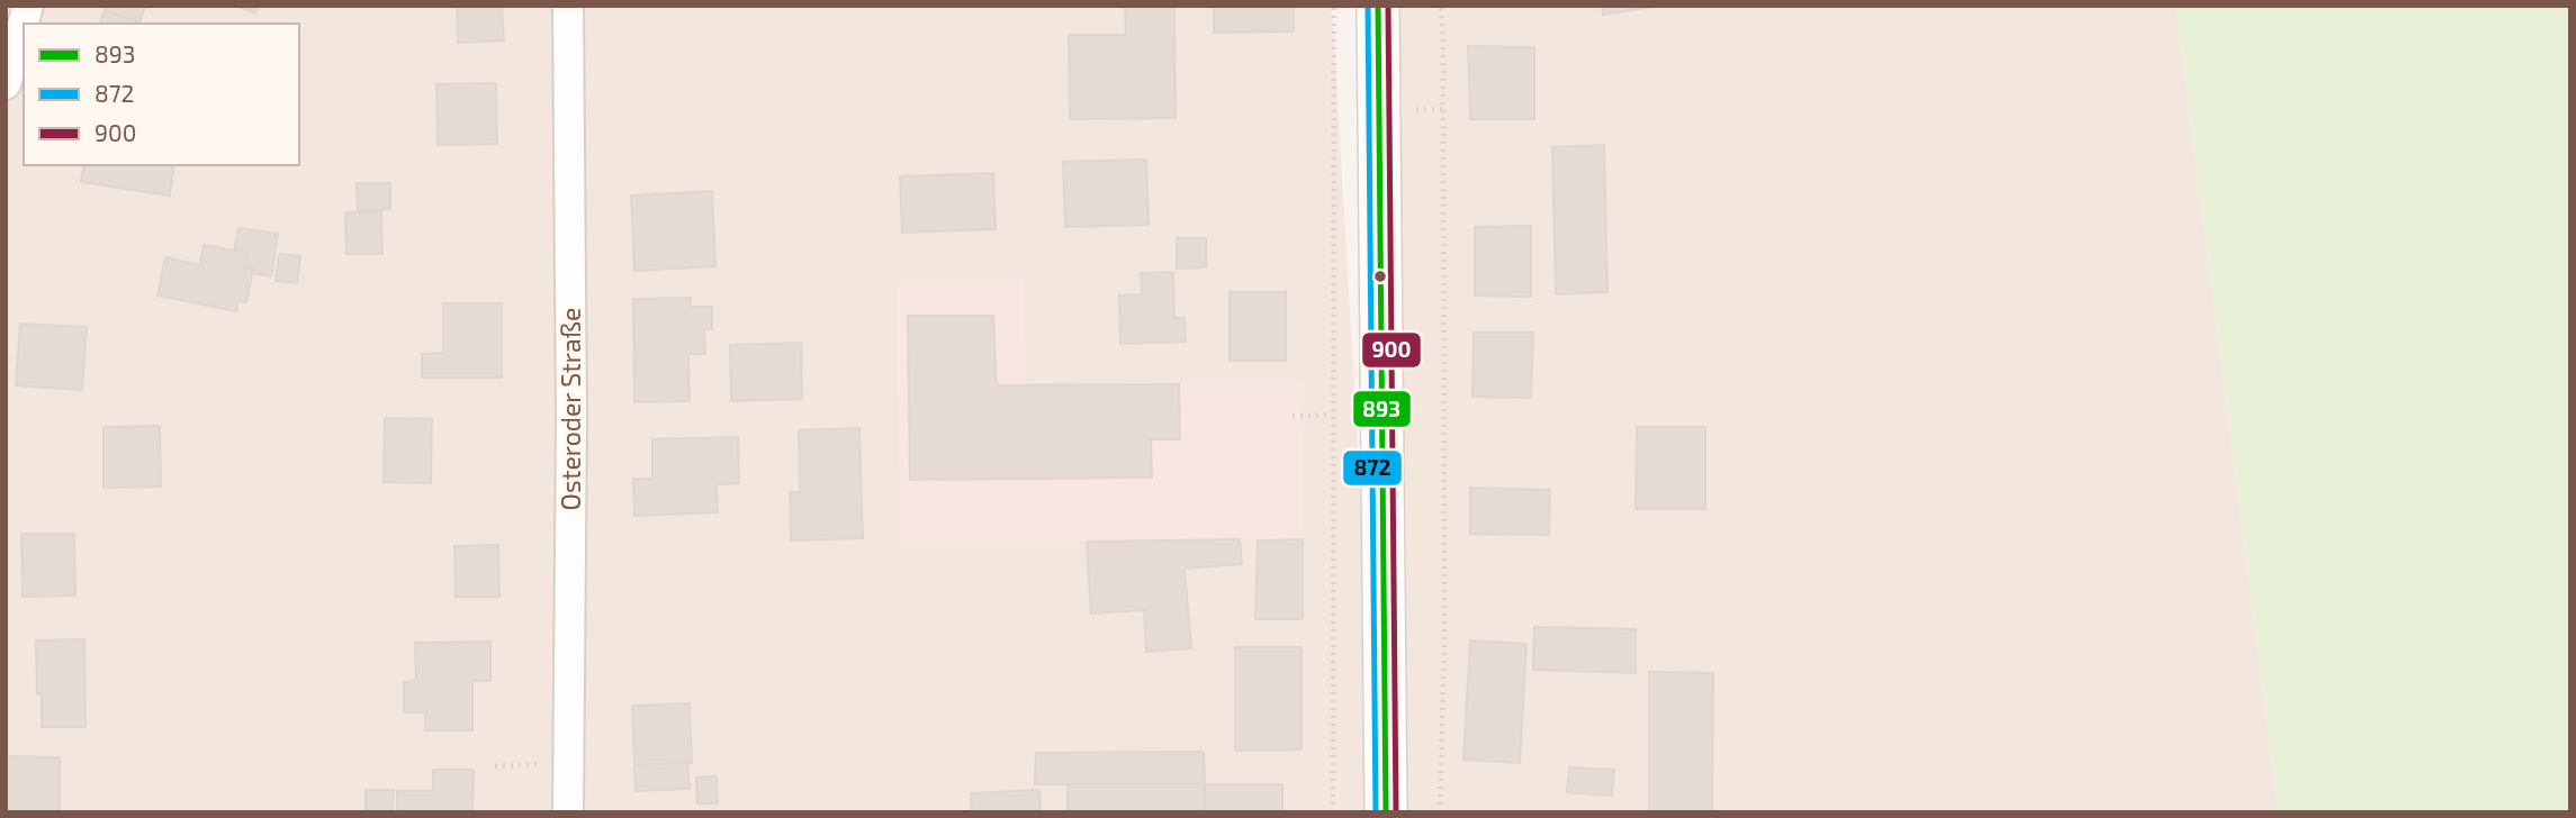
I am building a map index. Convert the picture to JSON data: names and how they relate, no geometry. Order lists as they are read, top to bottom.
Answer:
{
  "streets": {
    "street": ["Osteroder Straße"]
  },
  "lines": ["transit line 893", "transit line 872", "transit line 900"],
  "legend": ["893", "872", "900"]
}
